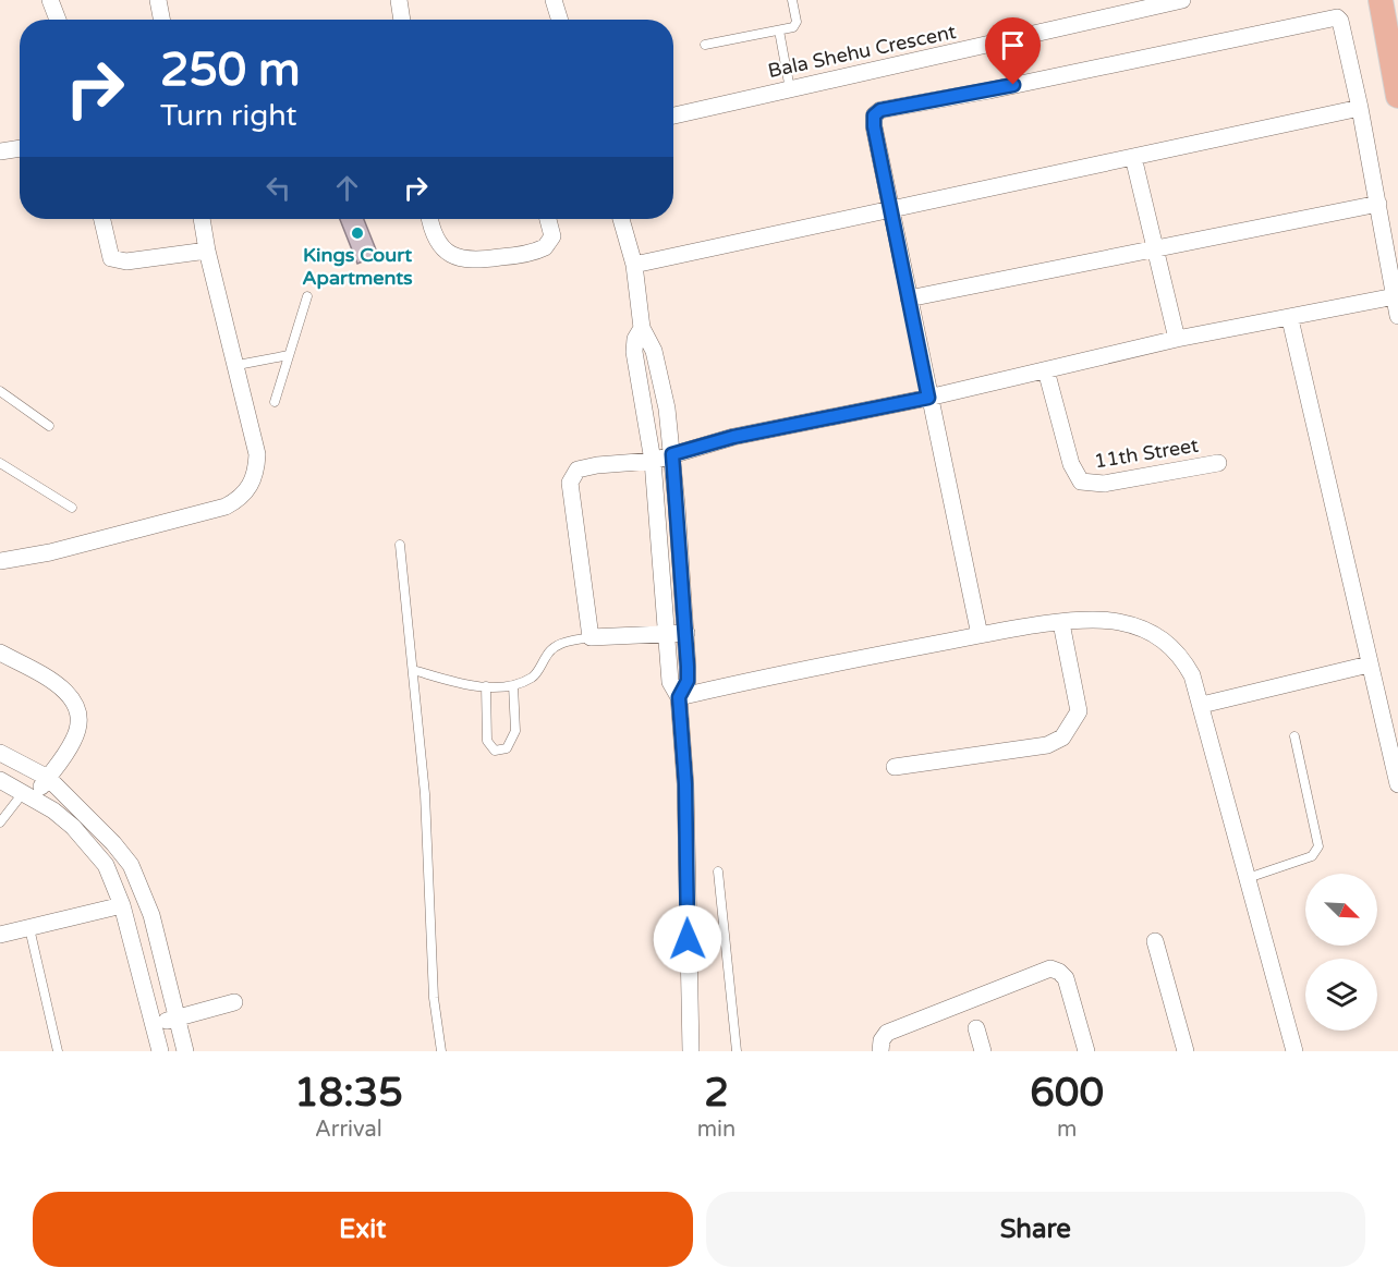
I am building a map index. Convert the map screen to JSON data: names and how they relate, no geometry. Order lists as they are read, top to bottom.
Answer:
{
  "streets": {
    "street": ["Bala Shehu Crescent", "11th Street"]
  },
  "places": ["Kings Court Apartments"],
  "north": "bottom right",
  "page": {
    "turn": ["250 m", "Turn right"],
    "eta": [
      "18:35",
      "Arrival",
      "2",
      "min",
      "600",
      "m"
    ],
    "buttons": ["Exit", "Share"]
  }
}
